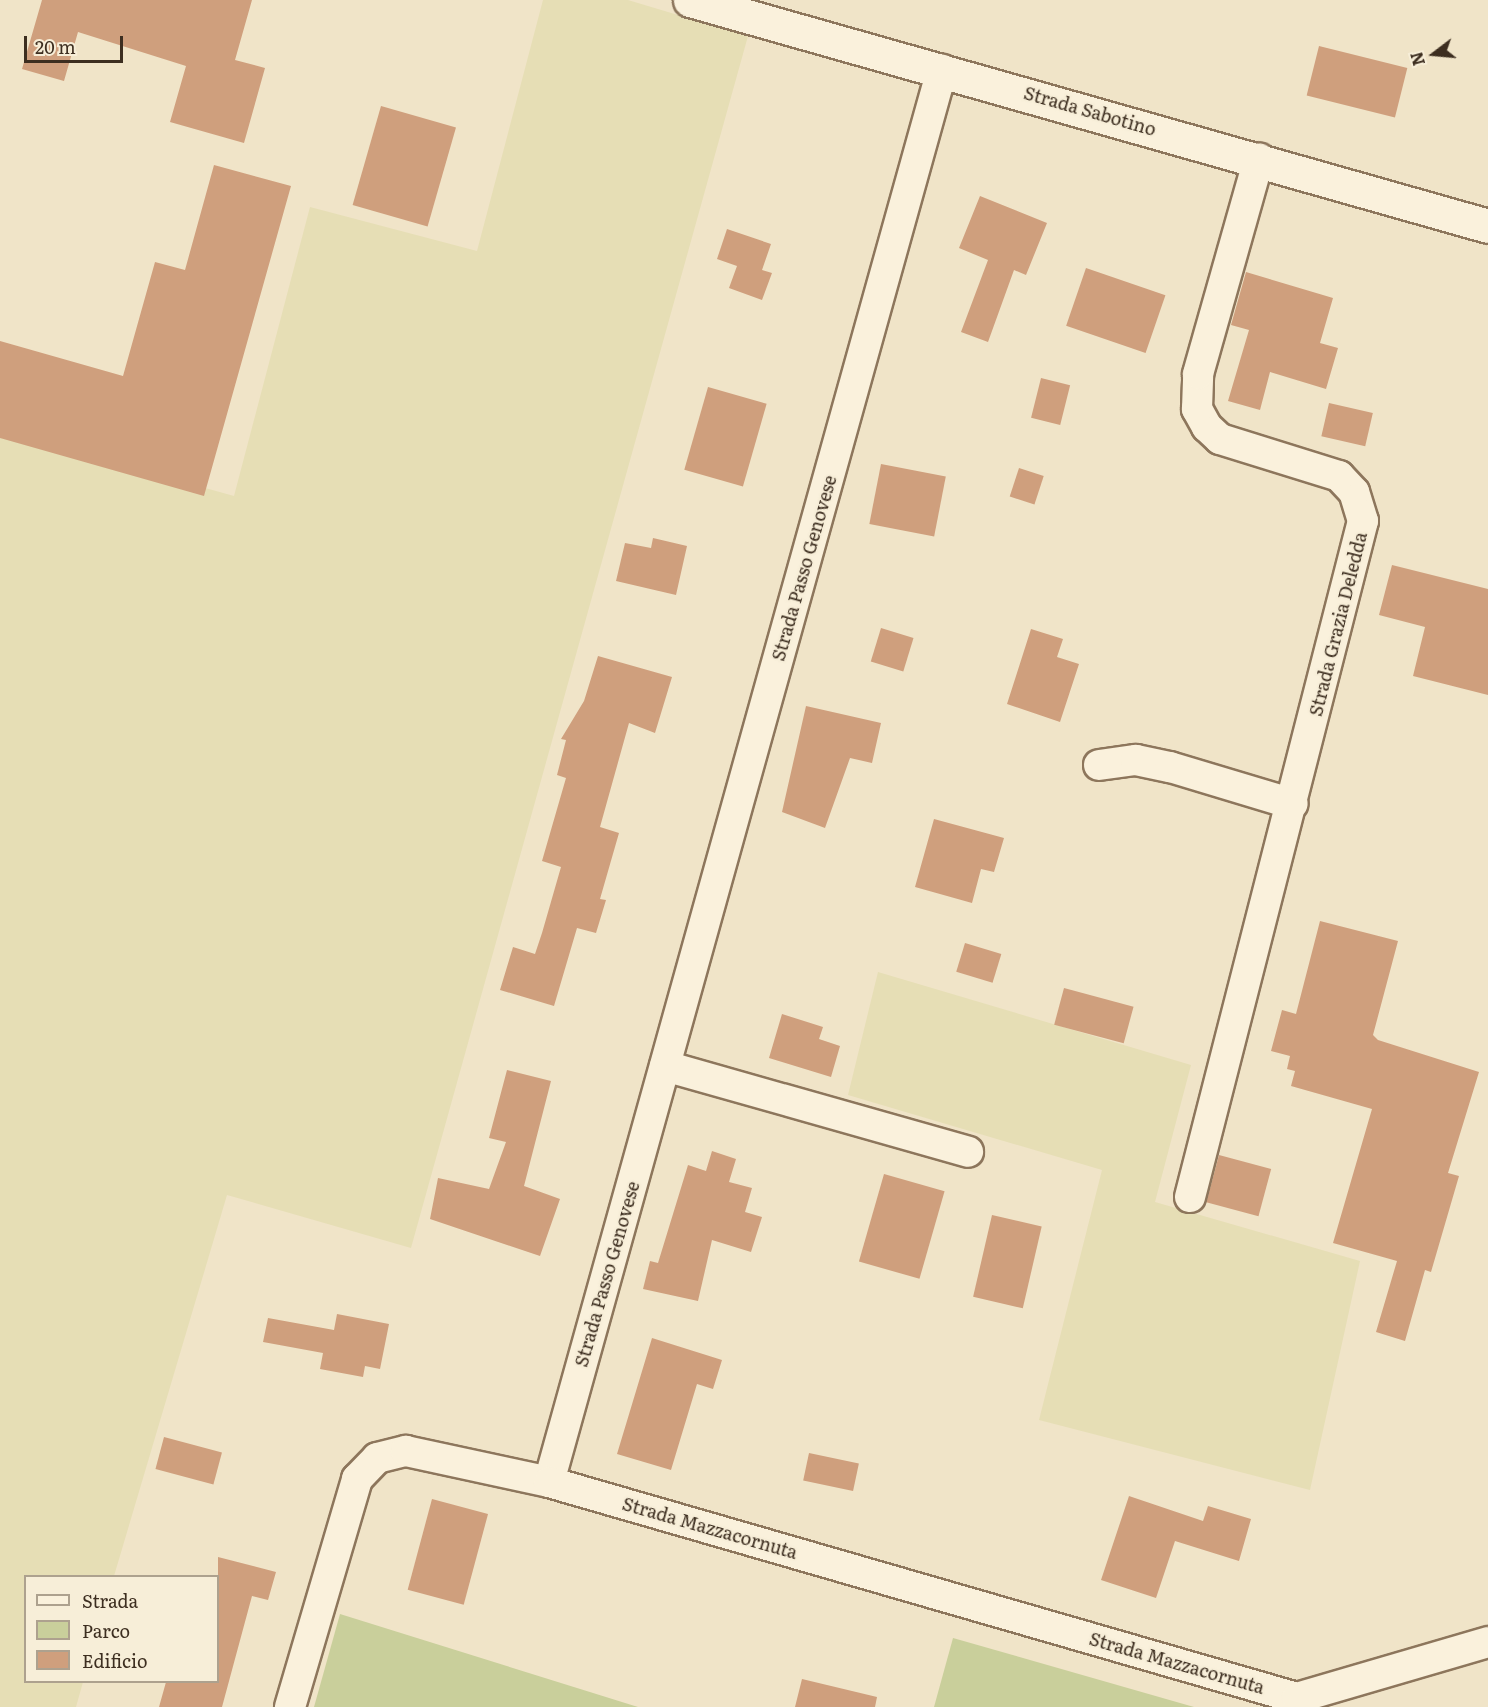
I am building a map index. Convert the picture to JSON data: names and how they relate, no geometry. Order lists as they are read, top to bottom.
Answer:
{
  "streets": {
    "street": [
      "Strada Sabotino",
      "Strada Passo Genovese",
      "Strada Grazia Deledda",
      "Strada Mazzacornuta"
    ]
  },
  "crossings": [
    ["Strada Sabotino", "Strada Passo Genovese"],
    ["Strada Sabotino", "Strada Grazia Deledda"],
    ["Strada Passo Genovese", "Strada Mazzacornuta"]
  ],
  "legend": ["Strada", "Parco", "Edificio"],
  "scale_bar": "20 m",
  "north": "left"
}
